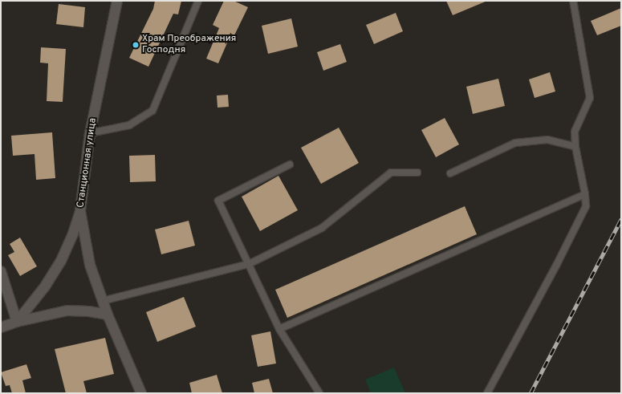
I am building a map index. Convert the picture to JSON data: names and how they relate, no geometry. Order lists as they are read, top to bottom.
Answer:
{
  "streets": {
    "main road": ["Станционная улица"]
  },
  "places": ["Храм Преображения Господня"]
}
